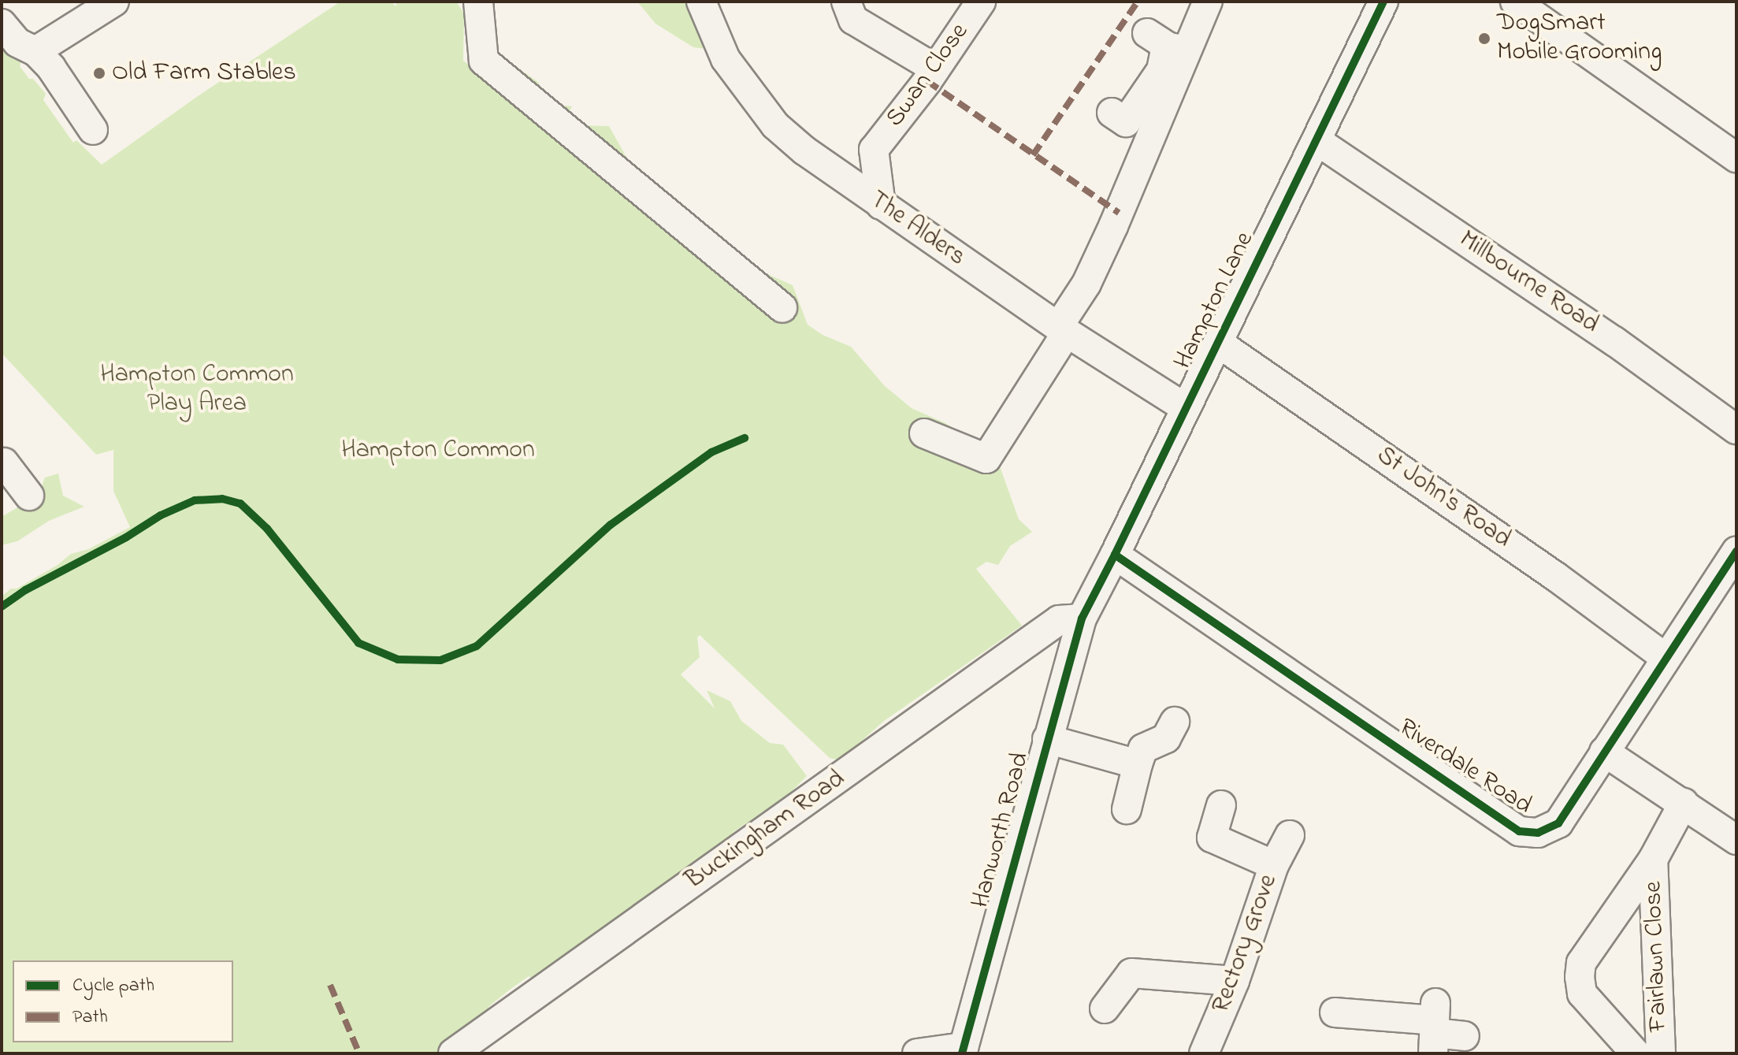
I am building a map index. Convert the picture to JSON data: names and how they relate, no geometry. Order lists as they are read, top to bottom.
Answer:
{
  "streets": {
    "street": [
      "Swan Close",
      "The Alders",
      "Millbourne Road",
      "Hampton Lane",
      "St John's Road",
      "Riverdale Road",
      "Buckingham Road",
      "Hanworth Road",
      "Rectory Grove",
      "Fairlawn Close"
    ]
  },
  "crossings": [
    ["Swan Close", "The Alders"],
    ["The Alders", "Hampton Lane"],
    ["Millbourne Road", "Hampton Lane"],
    ["Hampton Lane", "St John's Road"],
    ["Hampton Lane", "Riverdale Road"],
    ["Hampton Lane", "Buckingham Road"],
    ["Hampton Lane", "Hanworth Road"],
    ["St John's Road", "Riverdale Road"],
    ["Buckingham Road", "Hanworth Road"]
  ],
  "parks": ["Hampton Common Play Area", "Hampton Common"],
  "places": ["DogSmart Mobile Grooming", "Old Farm Stables"],
  "legend": ["Cycle path", "Path"]
}
